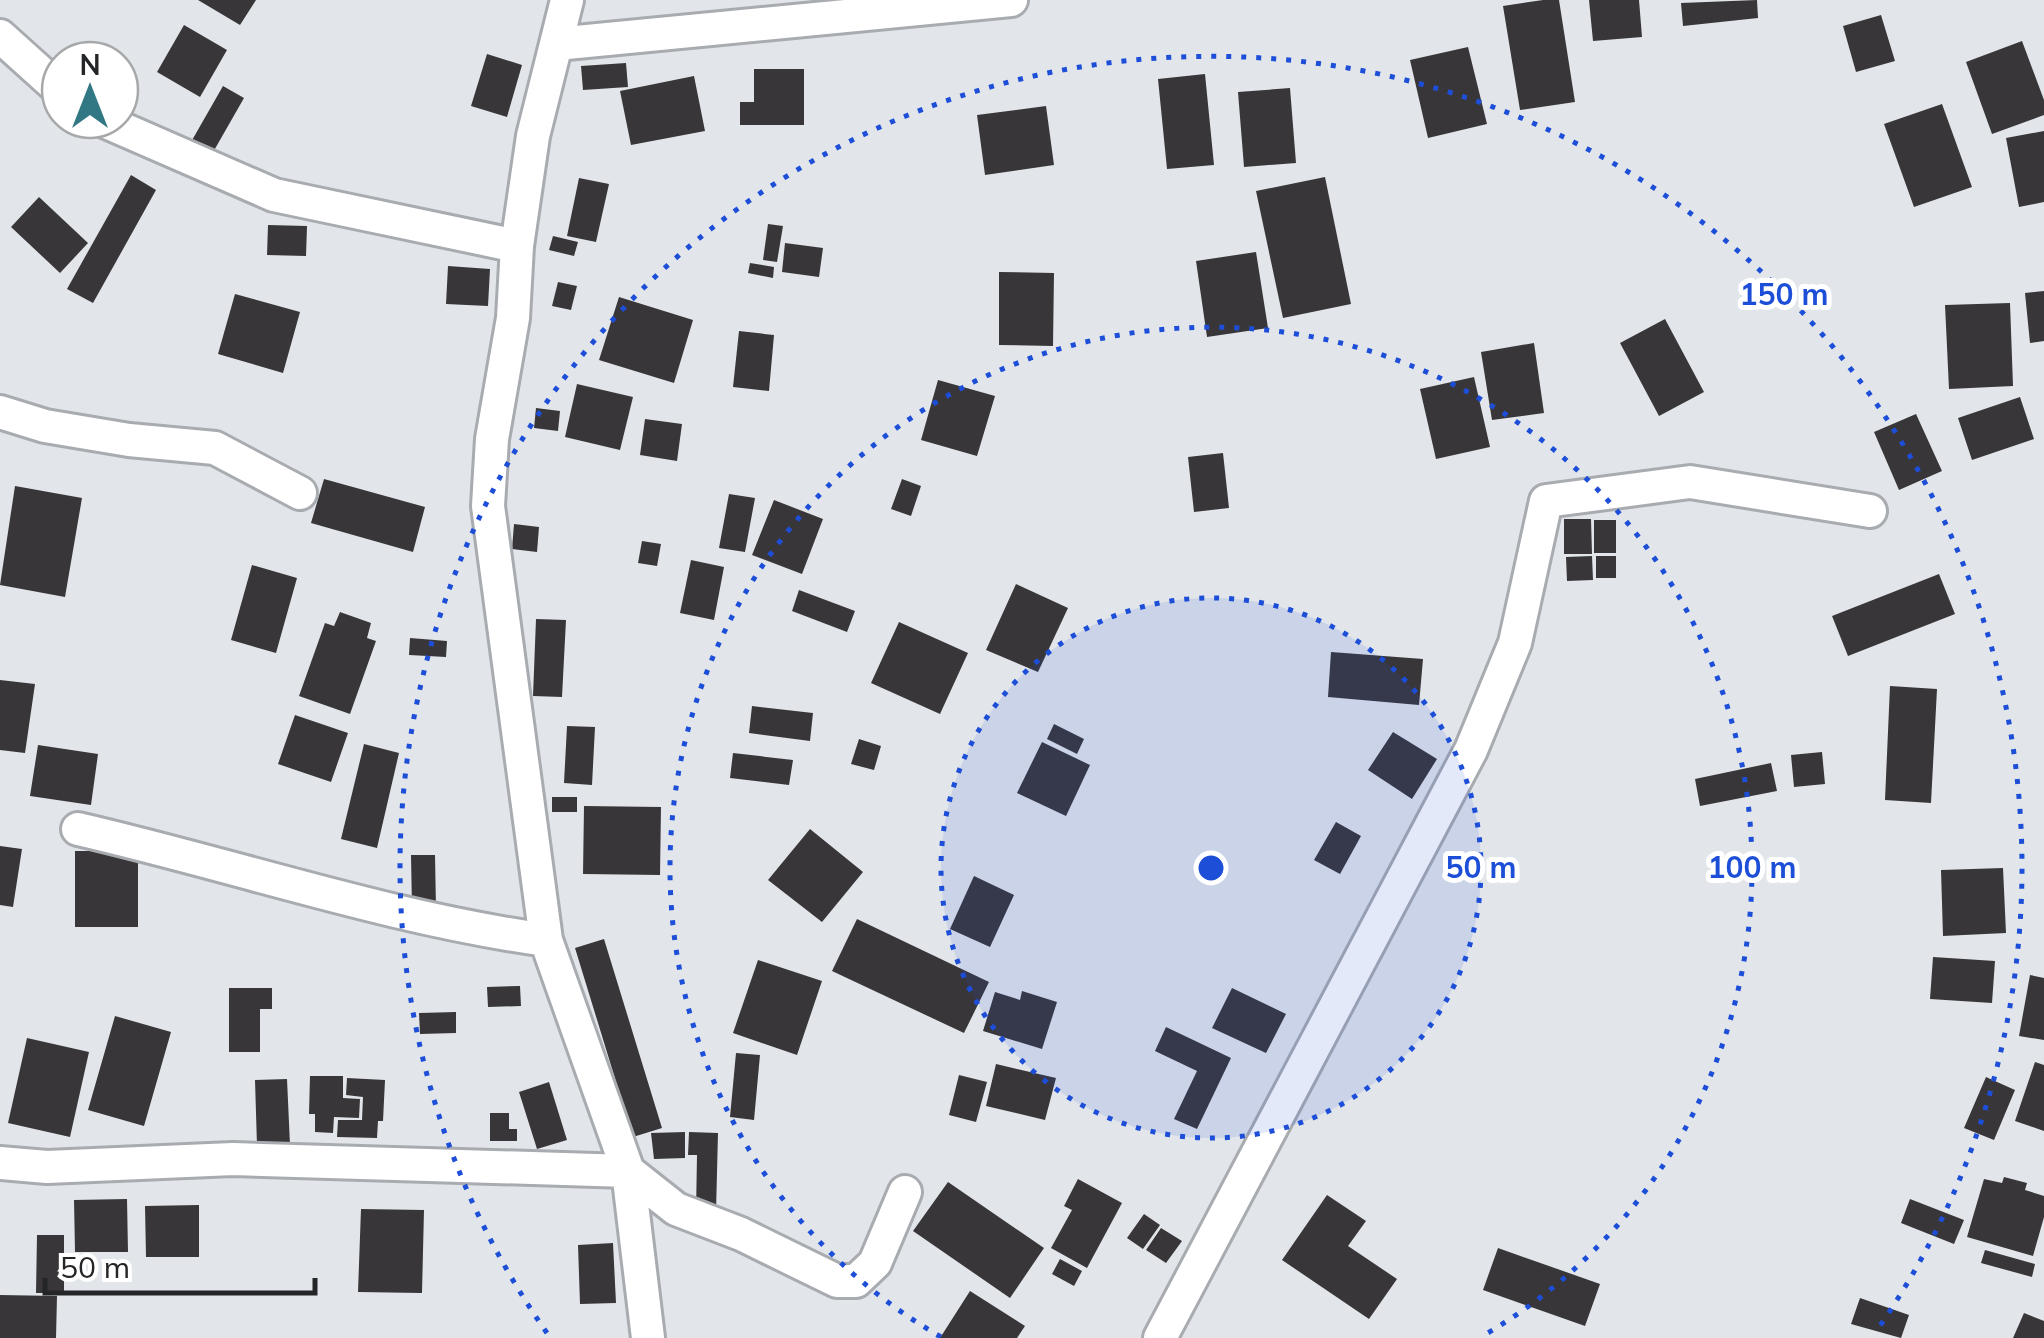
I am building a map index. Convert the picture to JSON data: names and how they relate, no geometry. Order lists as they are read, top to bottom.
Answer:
{
  "scale_bar": "50 m",
  "north": "top",
  "rings": ["150 m", "50 m", "100 m"]
}
